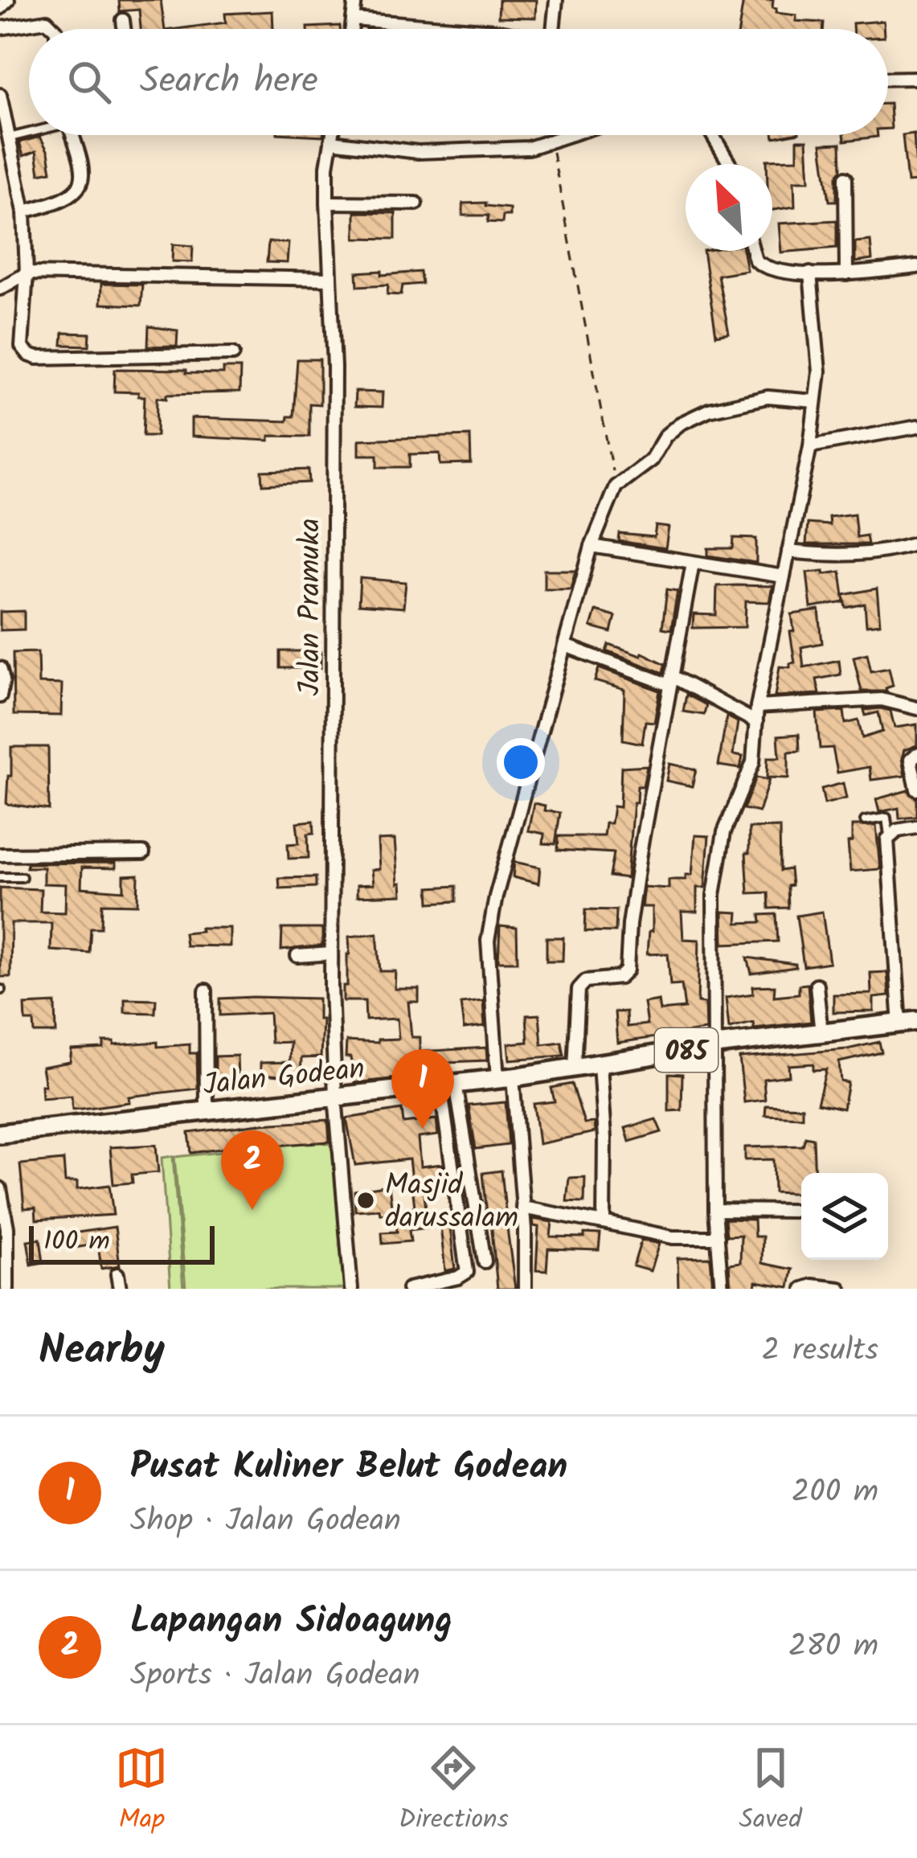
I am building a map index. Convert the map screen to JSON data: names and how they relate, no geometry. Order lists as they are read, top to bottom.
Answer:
{
  "streets": {
    "main road": ["085", "Jalan Godean"],
    "street": ["Jalan Pramuka"]
  },
  "crossings": [
    ["Jalan Pramuka", "Jalan Godean"]
  ],
  "places": ["Masjid darussalam"],
  "scale_bar": "100 m",
  "north": "top left",
  "page": {
    "search": "Search here",
    "pins": ["1", "2"],
    "scale": "100 m",
    "heading": ["Nearby", "2 results"],
    "list": [
      {
        "mark": "1",
        "name": "Pusat Kuliner Belut Godean",
        "note": "Shop · Jalan Godean",
        "value": "200 m"
      },
      {
        "mark": "2",
        "name": "Lapangan Sidoagung",
        "note": "Sports · Jalan Godean",
        "value": "280 m"
      }
    ],
    "nav": ["Map", "Directions", "Saved"]
  }
}
